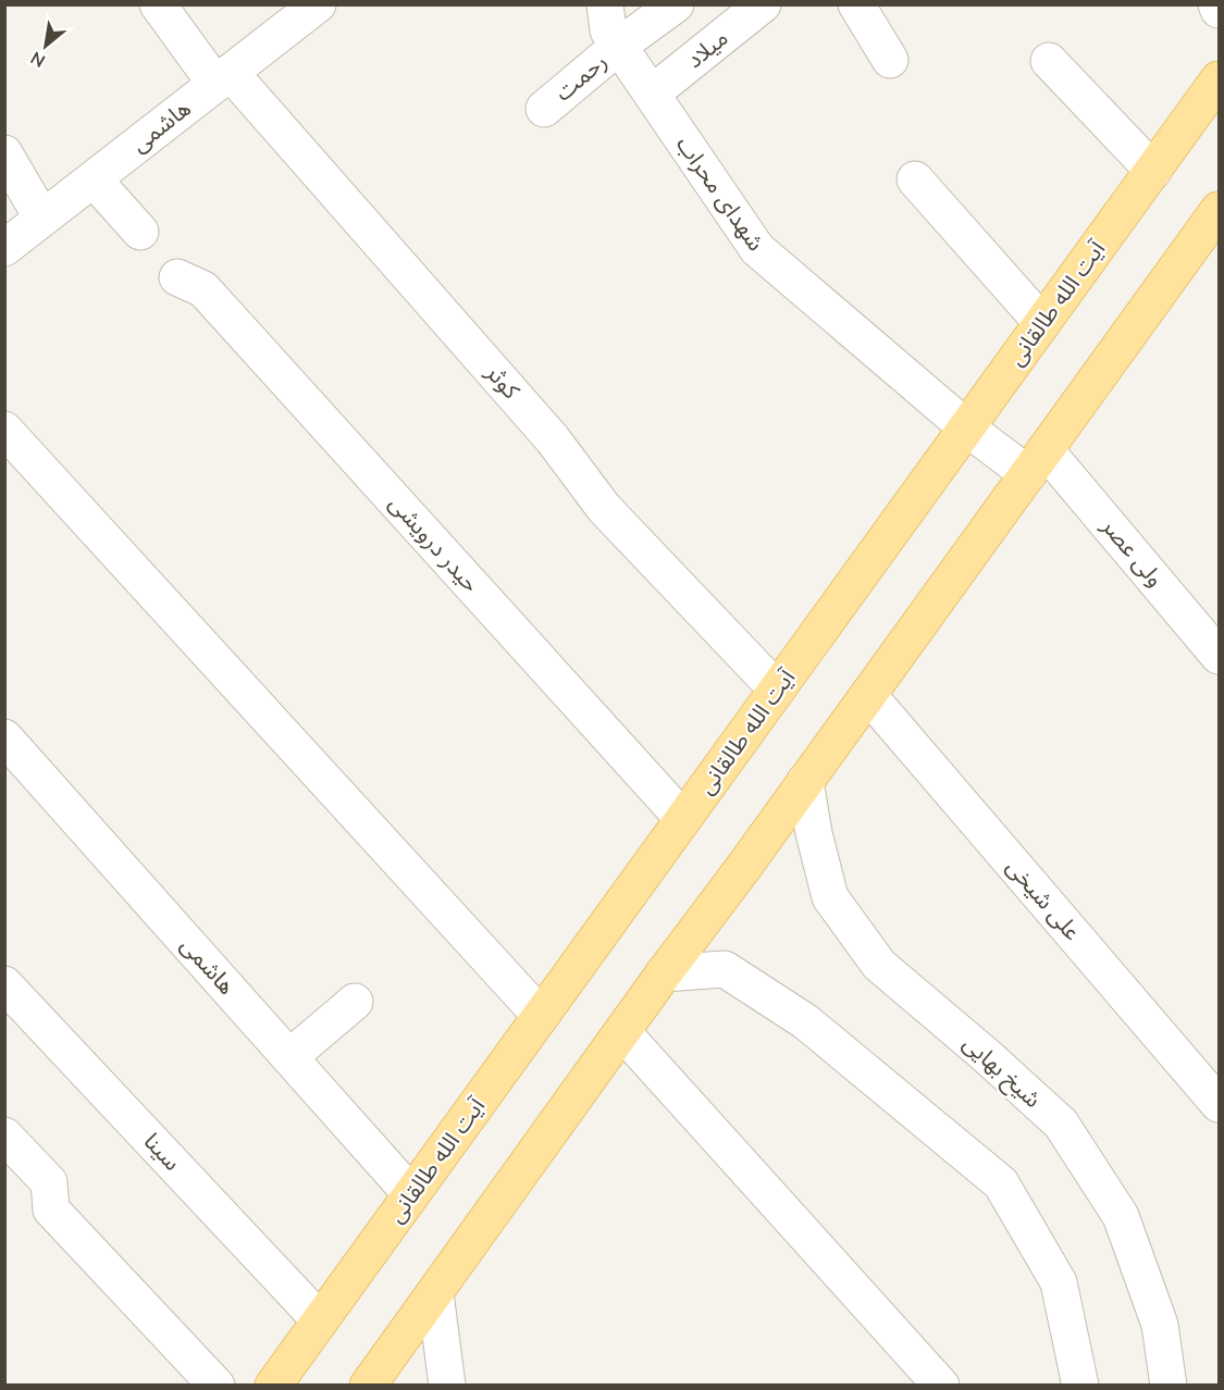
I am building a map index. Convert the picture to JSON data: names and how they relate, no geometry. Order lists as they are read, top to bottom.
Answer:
{
  "streets": {
    "main road": ["آیت الله طالقانی"],
    "street": [
      "میلاد",
      "رحمت",
      "هاشمی",
      "شهدای محراب",
      "کوثر",
      "حیدر درویشی",
      "ولی عصر",
      "علی شیخی",
      "شیخ بهایی",
      "سینا"
    ]
  },
  "crossings": [
    ["میلاد", "شهدای محراب"],
    ["رحمت", "شهدای محراب"],
    ["هاشمی", "آیت الله طالقانی"],
    ["هاشمی", "کوثر"],
    ["شهدای محراب", "آیت الله طالقانی"],
    ["شهدای محراب", "ولی عصر"],
    ["آیت الله طالقانی", "کوثر"],
    ["آیت الله طالقانی", "حیدر درویشی"],
    ["آیت الله طالقانی", "سینا"]
  ],
  "north": "bottom left"
}
